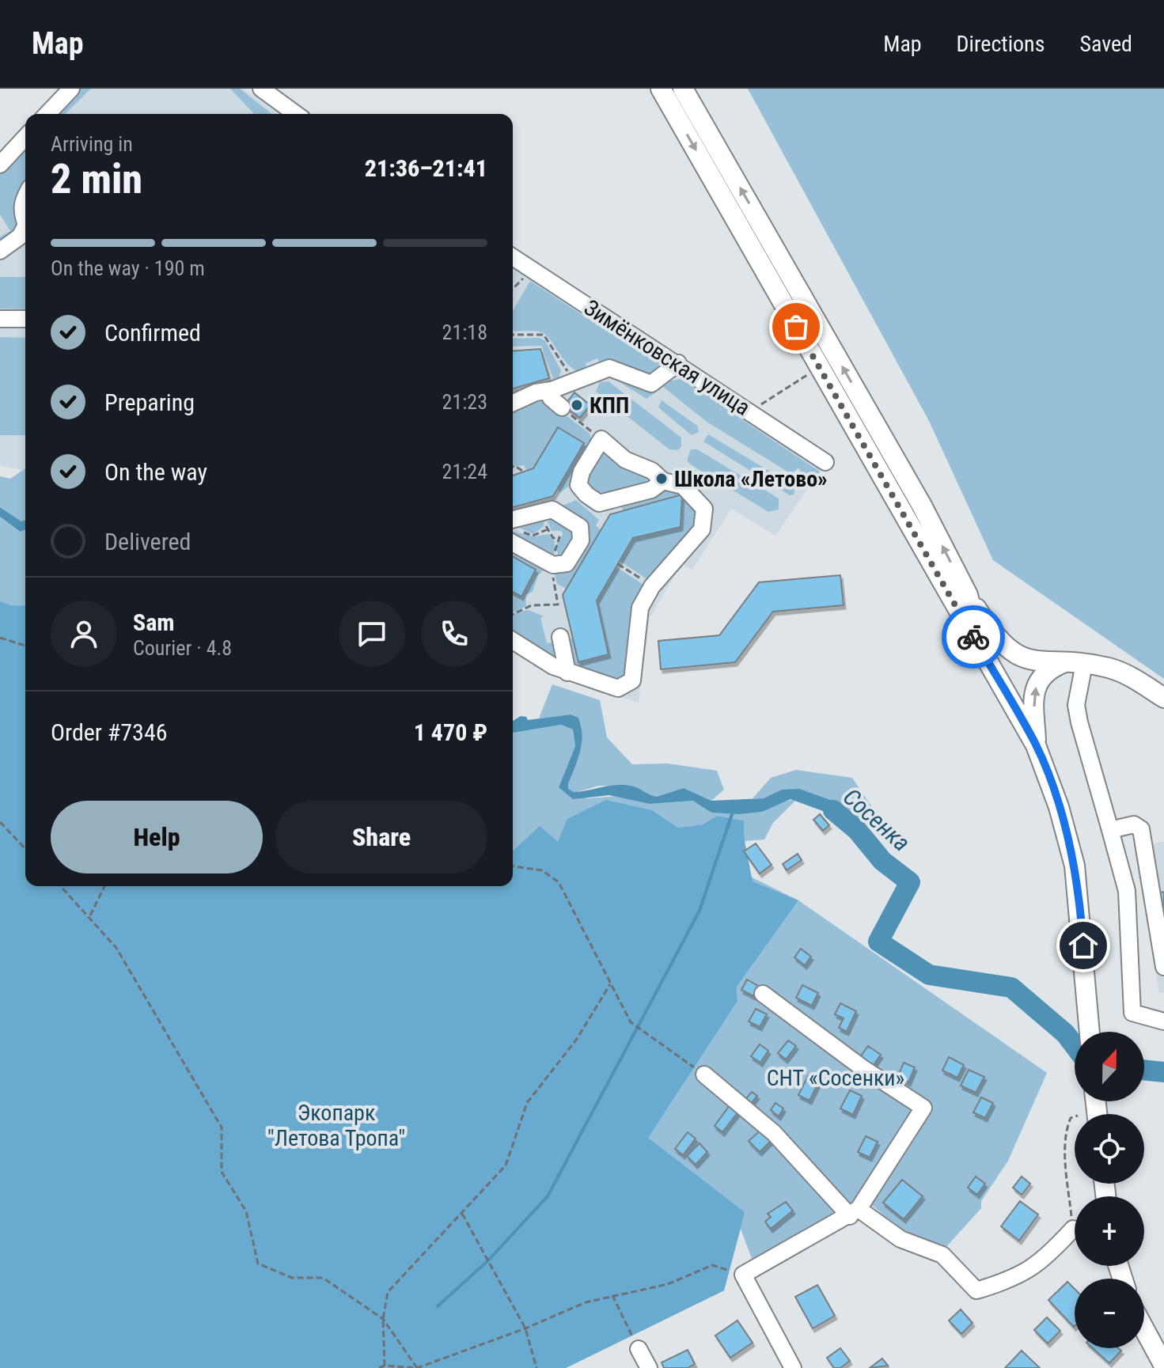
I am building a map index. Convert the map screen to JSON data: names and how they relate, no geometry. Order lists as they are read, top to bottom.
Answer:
{
  "streets": {
    "street": ["Зимёнковская улица"]
  },
  "water": ["Сосенка"],
  "parks": ["СНТ «Сосенки»", "Экопарк \"Летова Тропа\""],
  "places": ["КПП", "Школа «Летово»"],
  "north": "top",
  "page": {
    "header": "Map",
    "nav": ["Map", "Directions", "Saved"],
    "heading": ["2 min", "Arriving in", "21:36–21:41"],
    "panel": [
      "Sam",
      "Courier · 4.8",
      "Order #7346",
      "1 470 ₽"
    ],
    "bar": "On the way · 190 m",
    "list": [
      ["Confirmed", "21:18"],
      ["Preparing", "21:23"],
      ["On the way", "21:24"],
      "Delivered"
    ],
    "buttons": ["Help", "Share"],
    "map_buttons": ["+", "−"]
  }
}
